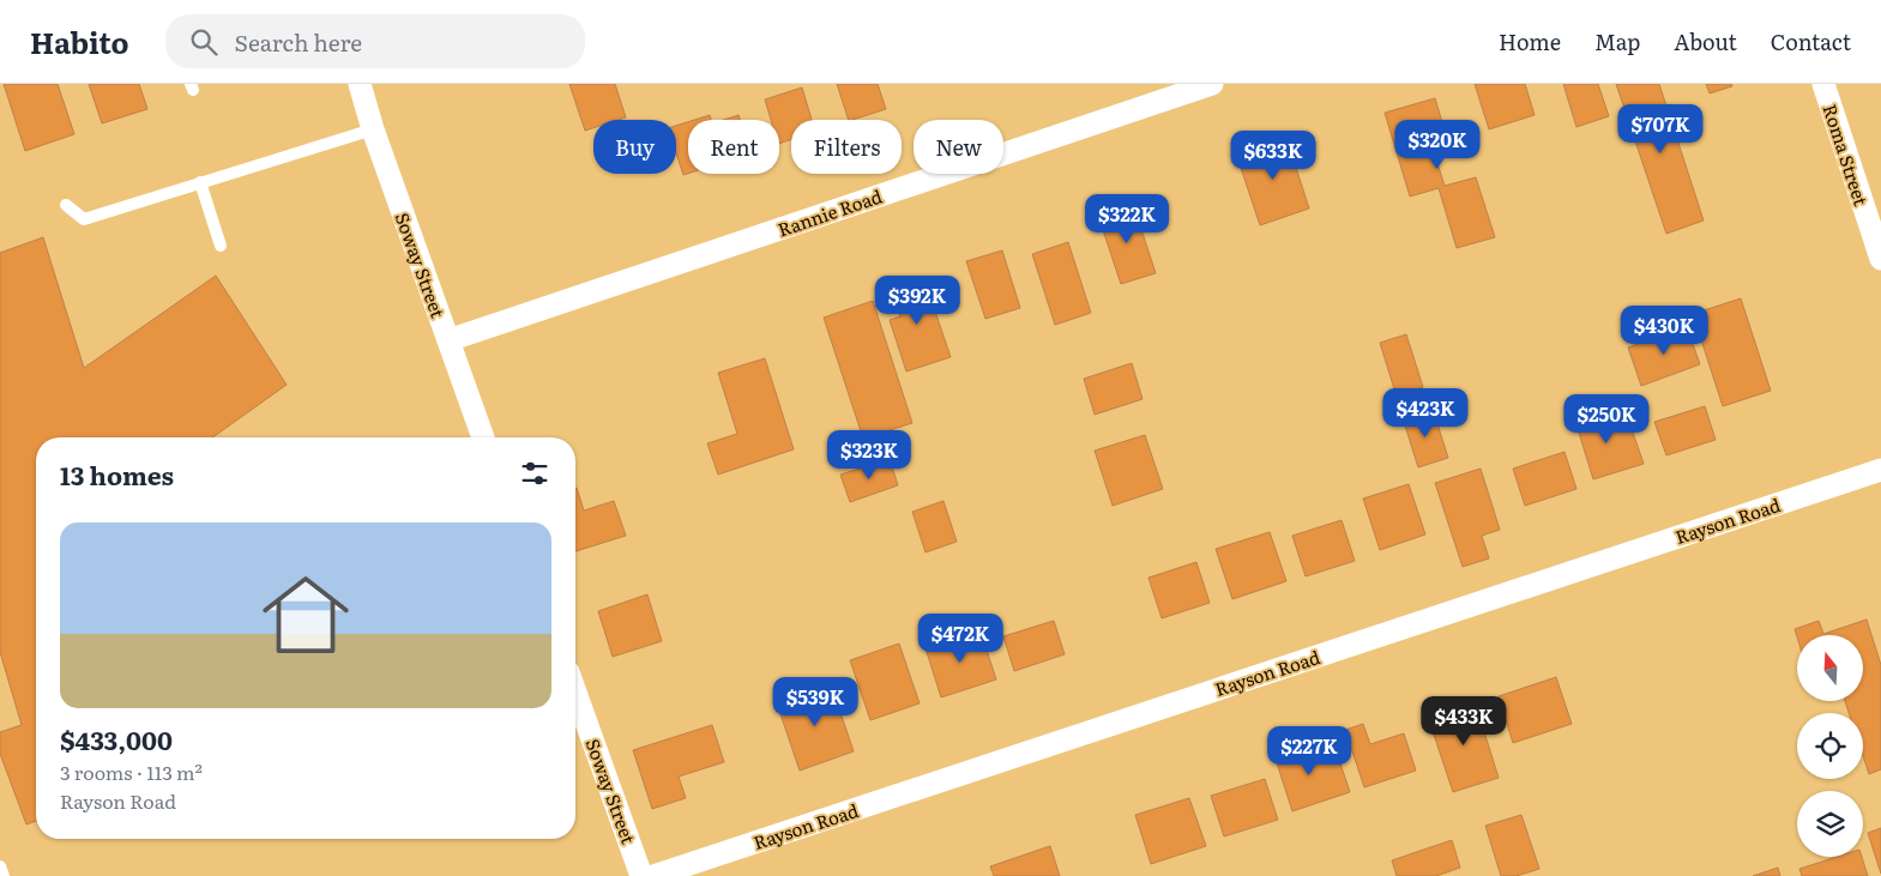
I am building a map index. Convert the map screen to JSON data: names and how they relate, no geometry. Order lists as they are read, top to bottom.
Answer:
{
  "streets": {
    "street": [
      "Roma Street",
      "Rannie Road",
      "Soway Street",
      "Rayson Road"
    ]
  },
  "crossings": [
    ["Rannie Road", "Soway Street"]
  ],
  "north": "top",
  "page": {
    "header": "Habito",
    "search": "Search here",
    "nav": [
      "Home",
      "Map",
      "About",
      "Contact"
    ],
    "price": [
      "$707K",
      "$320K",
      "$633K",
      "$322K",
      "$392K",
      "$430K",
      "$423K",
      "$250K",
      "$323K",
      "$472K",
      "$539K",
      "$433K",
      "$227K"
    ],
    "chip": [
      "Buy",
      "Rent",
      "Filters",
      "New"
    ],
    "heading": "13 homes",
    "list": [
      {
        "name": "$433,000",
        "note": "3 rooms · 113 m² · Rayson Road"
      }
    ]
  }
}
